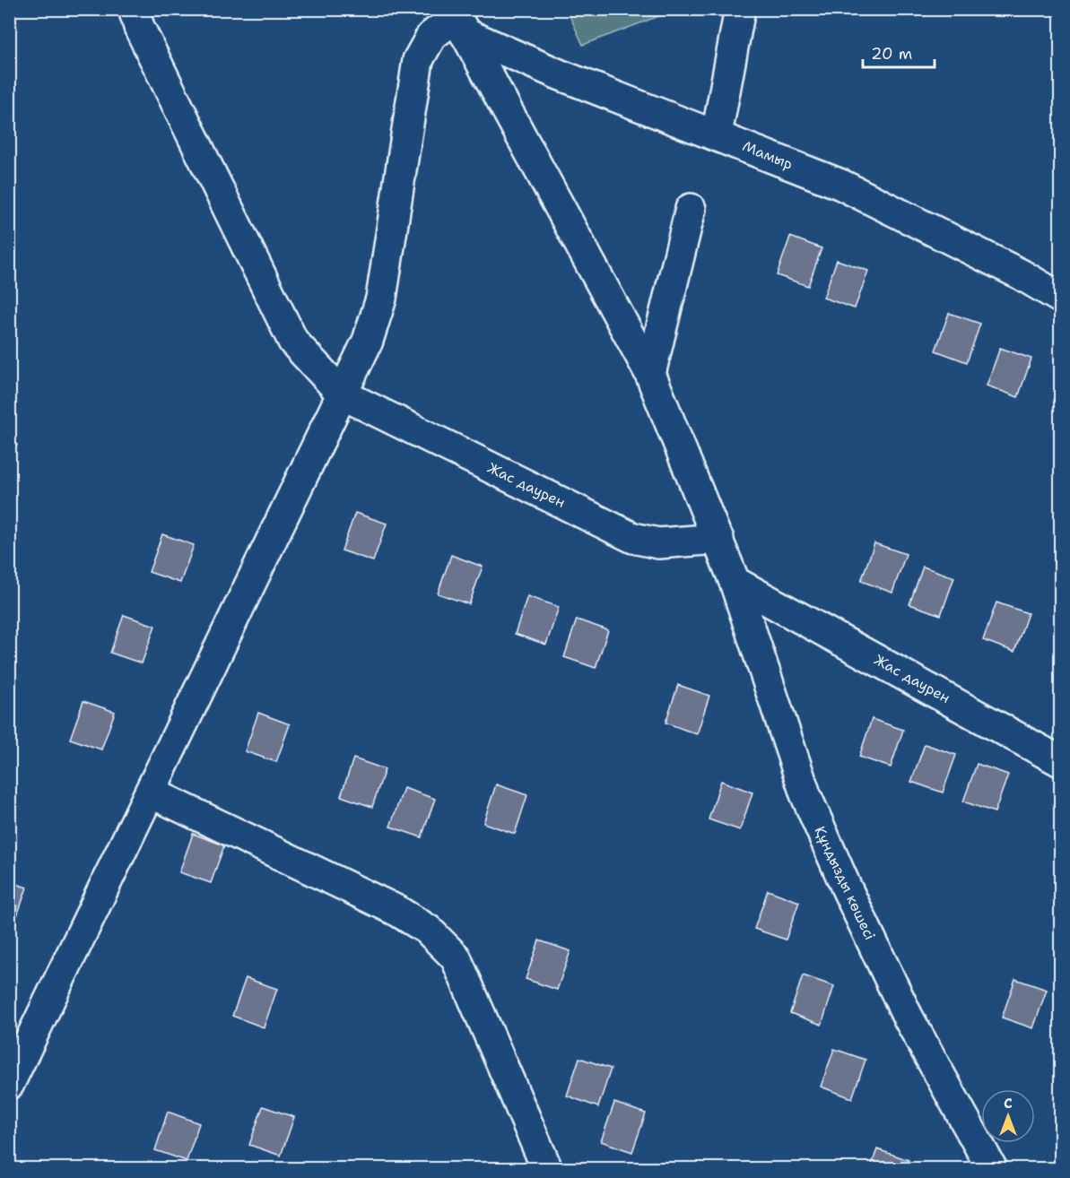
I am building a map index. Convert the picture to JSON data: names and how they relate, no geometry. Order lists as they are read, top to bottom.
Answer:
{
  "streets": {
    "street": ["Мамыр", "Жас даурен", "Құндызды көшесі"]
  },
  "crossings": [
    ["Мамыр", "Құндызды көшесі"],
    ["Жас даурен", "Құндызды көшесі"]
  ],
  "scale_bar": "20 m",
  "north": "top"
}
